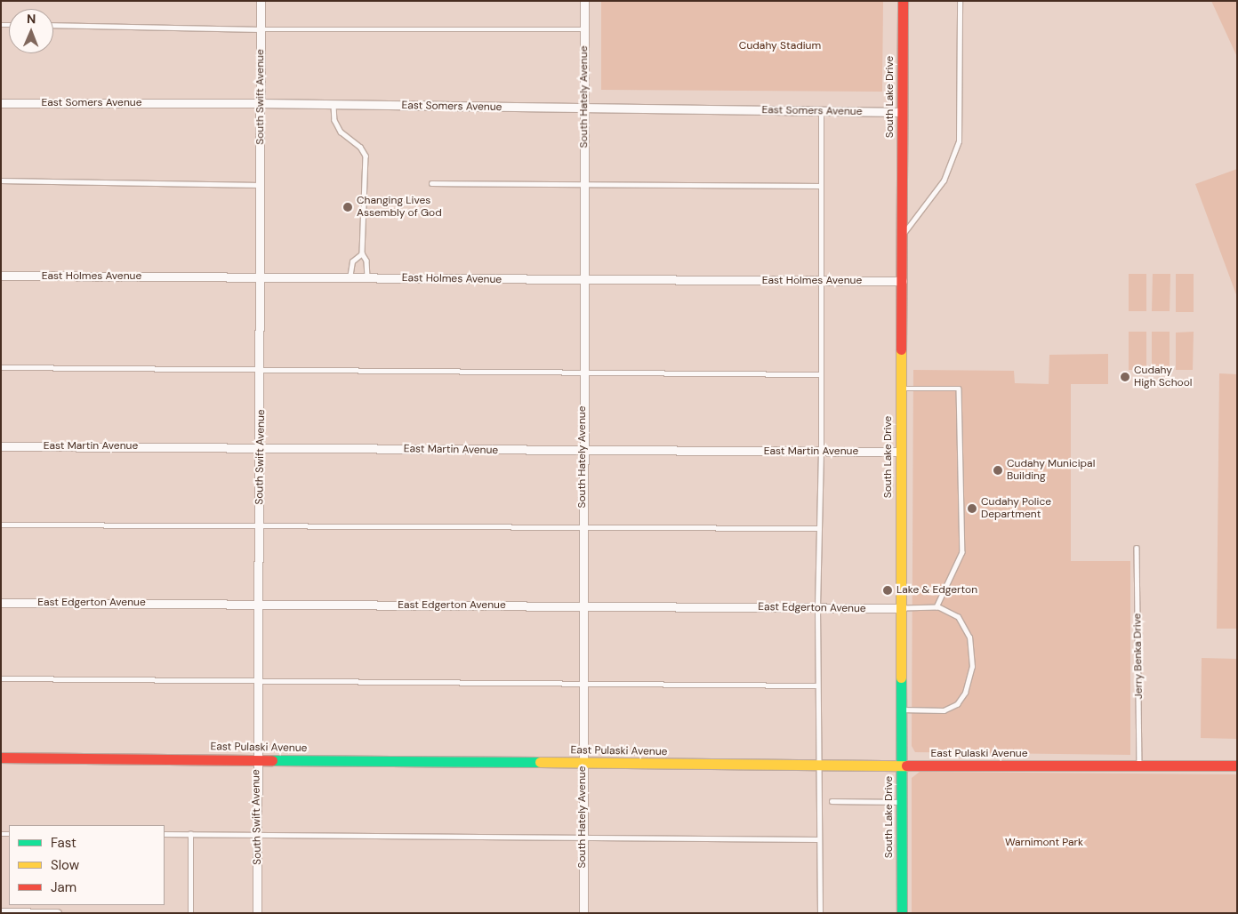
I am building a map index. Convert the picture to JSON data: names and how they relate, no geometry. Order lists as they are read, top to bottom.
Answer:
{
  "streets": {
    "street": [
      "South Swift Avenue",
      "South Hately Avenue",
      "South Lake Drive",
      "East Somers Avenue",
      "East Holmes Avenue",
      "East Martin Avenue",
      "East Edgerton Avenue",
      "East Pulaski Avenue"
    ],
    "lane": ["Jerry Benka Drive"]
  },
  "crossings": [
    ["South Swift Avenue", "East Somers Avenue"],
    ["South Swift Avenue", "East Holmes Avenue"],
    ["South Swift Avenue", "East Martin Avenue"],
    ["South Swift Avenue", "East Edgerton Avenue"],
    ["South Swift Avenue", "East Pulaski Avenue"],
    ["South Hately Avenue", "East Somers Avenue"],
    ["South Hately Avenue", "East Holmes Avenue"],
    ["South Hately Avenue", "East Martin Avenue"],
    ["South Hately Avenue", "East Edgerton Avenue"],
    ["South Hately Avenue", "East Pulaski Avenue"],
    ["South Lake Drive", "East Somers Avenue"],
    ["South Lake Drive", "East Holmes Avenue"],
    ["South Lake Drive", "East Martin Avenue"],
    ["South Lake Drive", "East Edgerton Avenue"],
    ["South Lake Drive", "East Pulaski Avenue"],
    ["Jerry Benka Drive", "East Pulaski Avenue"]
  ],
  "parks": ["Cudahy Stadium", "Warnimont Park"],
  "places": [
    "Changing Lives Assembly of God",
    "Cudahy High School",
    "Cudahy Municipal Building",
    "Cudahy Police Department",
    "Lake & Edgerton"
  ],
  "legend": ["Fast", "Slow", "Jam"],
  "north": "top"
}
